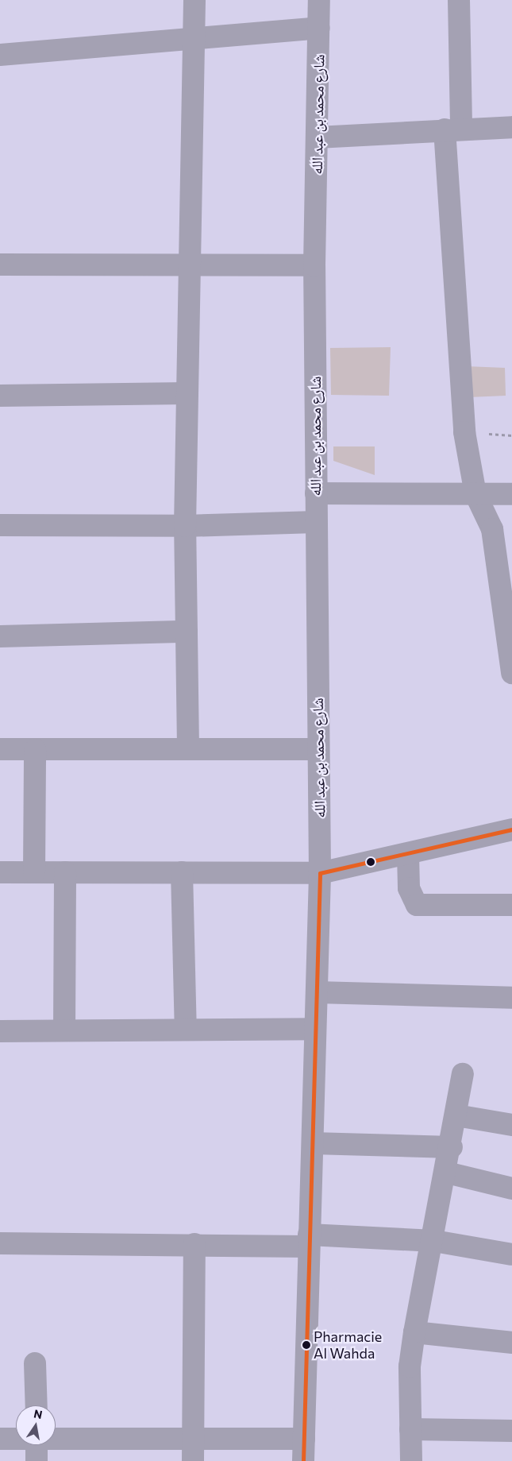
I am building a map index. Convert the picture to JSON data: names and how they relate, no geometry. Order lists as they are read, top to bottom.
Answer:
{
  "streets": {
    "street": ["شارع محمد بن عبد الله"]
  },
  "places": ["Pharmacie Al Wahda"],
  "north": "top"
}
